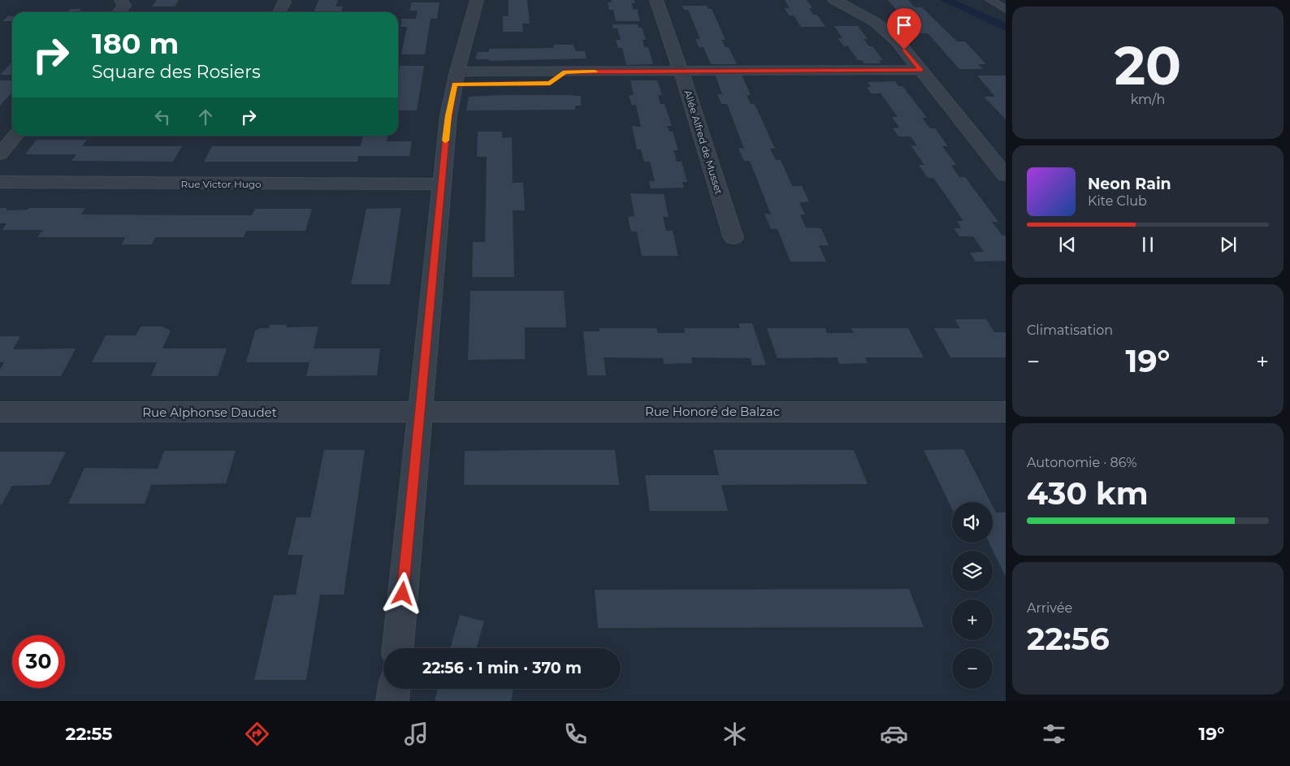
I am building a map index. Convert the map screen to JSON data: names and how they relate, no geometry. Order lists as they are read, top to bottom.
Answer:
{
  "streets": {
    "street": [
      "Allée Alfred de Musset",
      "Rue Victor Hugo",
      "Rue Honoré de Balzac",
      "Rue Alphonse Daudet"
    ]
  },
  "crossings": [
    ["Rue Honoré de Balzac", "Rue Alphonse Daudet"]
  ],
  "page": {
    "tile": [
      ["20", "km/h"],
      "Climatisation",
      ["Autonomie · 86%", "430 km"],
      ["Arrivée", "22:56"]
    ],
    "turn": ["180 m", "Square des Rosiers"],
    "song": ["Neon Rain", "Kite Club"],
    "heat": ["−", "19°", "+"],
    "map_buttons": ["+", "−"],
    "limit": "30",
    "trip": "22:56 · 1 min · 370 m",
    "tabs": ["22:55", "19°"]
  }
}
